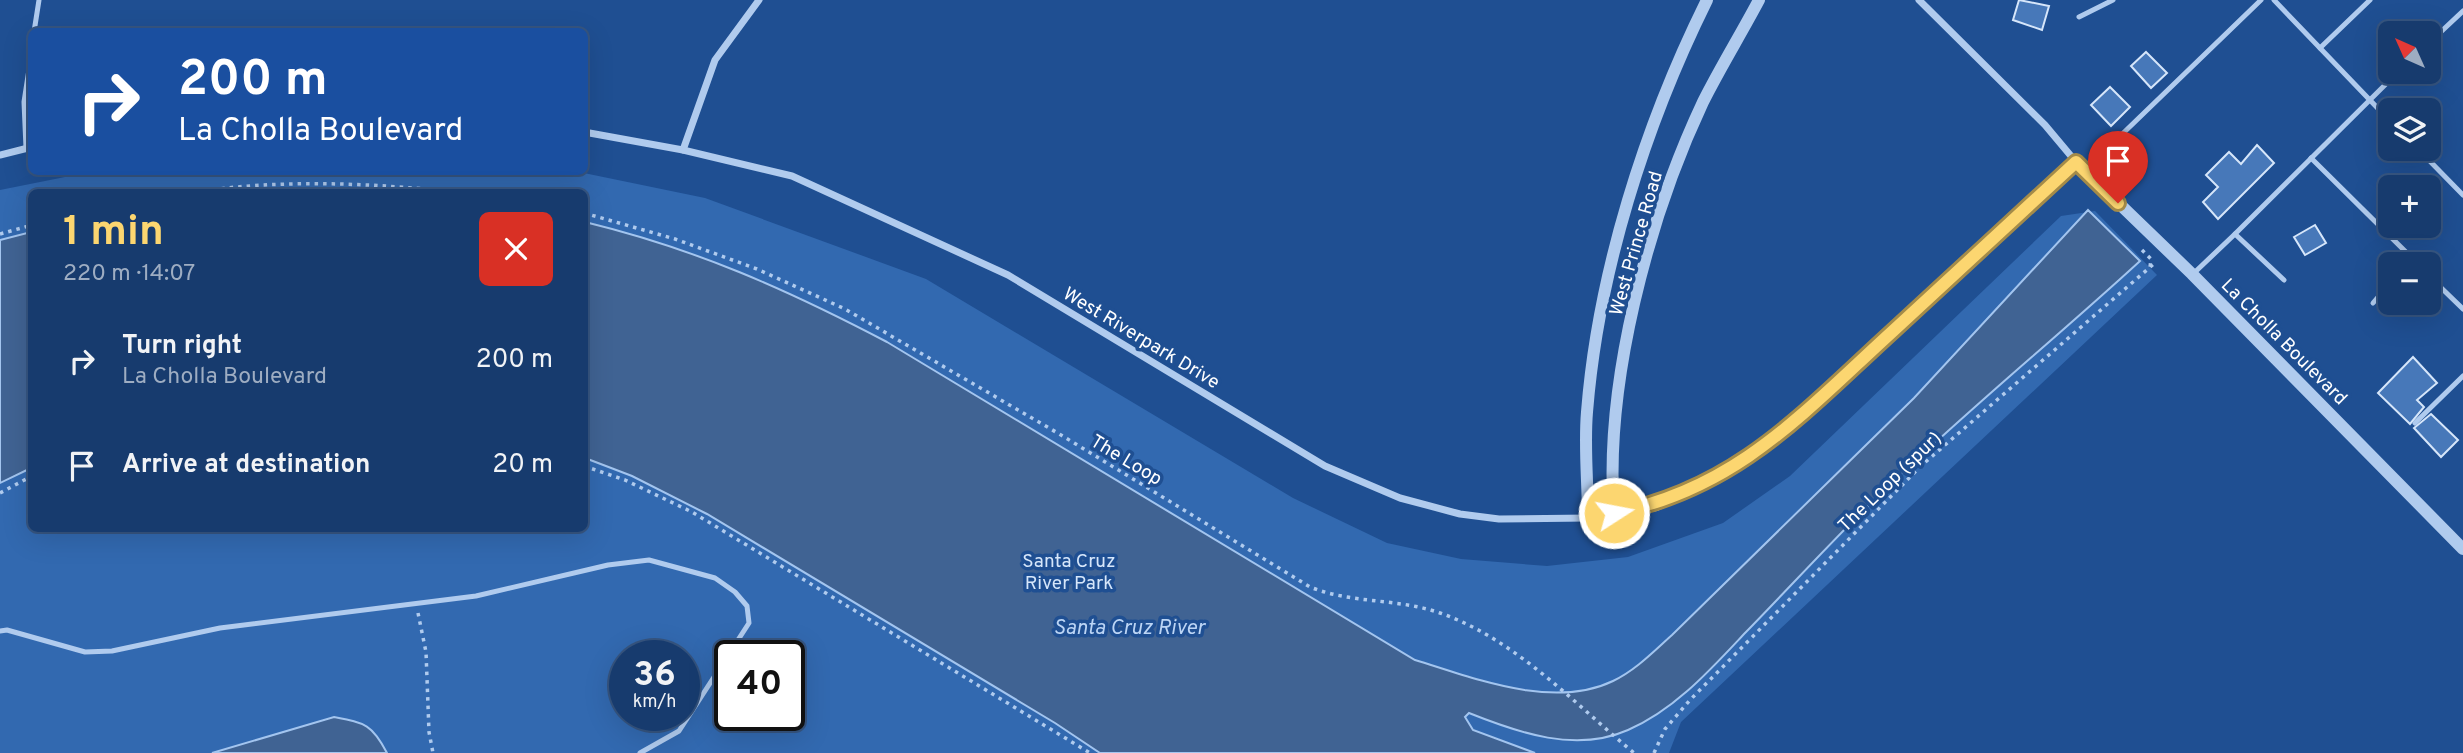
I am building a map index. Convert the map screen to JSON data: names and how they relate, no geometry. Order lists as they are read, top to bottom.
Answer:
{
  "streets": {
    "street": ["West Prince Road", "West Riverpark Drive", "La Cholla Boulevard"],
    "path": ["The Loop", "The Loop (spur)"]
  },
  "crossings": [
    ["West Prince Road", "West Riverpark Drive"],
    ["La Cholla Boulevard", "The Loop (spur)"]
  ],
  "water": ["Santa Cruz River"],
  "parks": ["Santa Cruz River Park"],
  "north": "top left",
  "page": {
    "map_buttons": ["+", "−"],
    "turn": ["200 m", "La Cholla Boulevard"],
    "heading": ["1 min", "220 m · 14:07"],
    "list": [
      {
        "name": "Turn right",
        "note": "La Cholla Boulevard",
        "value": "200 m"
      },
      {
        "name": "Arrive at destination",
        "value": "20 m"
      }
    ],
    "speed": "36 km/h",
    "limit": "40"
  }
}
